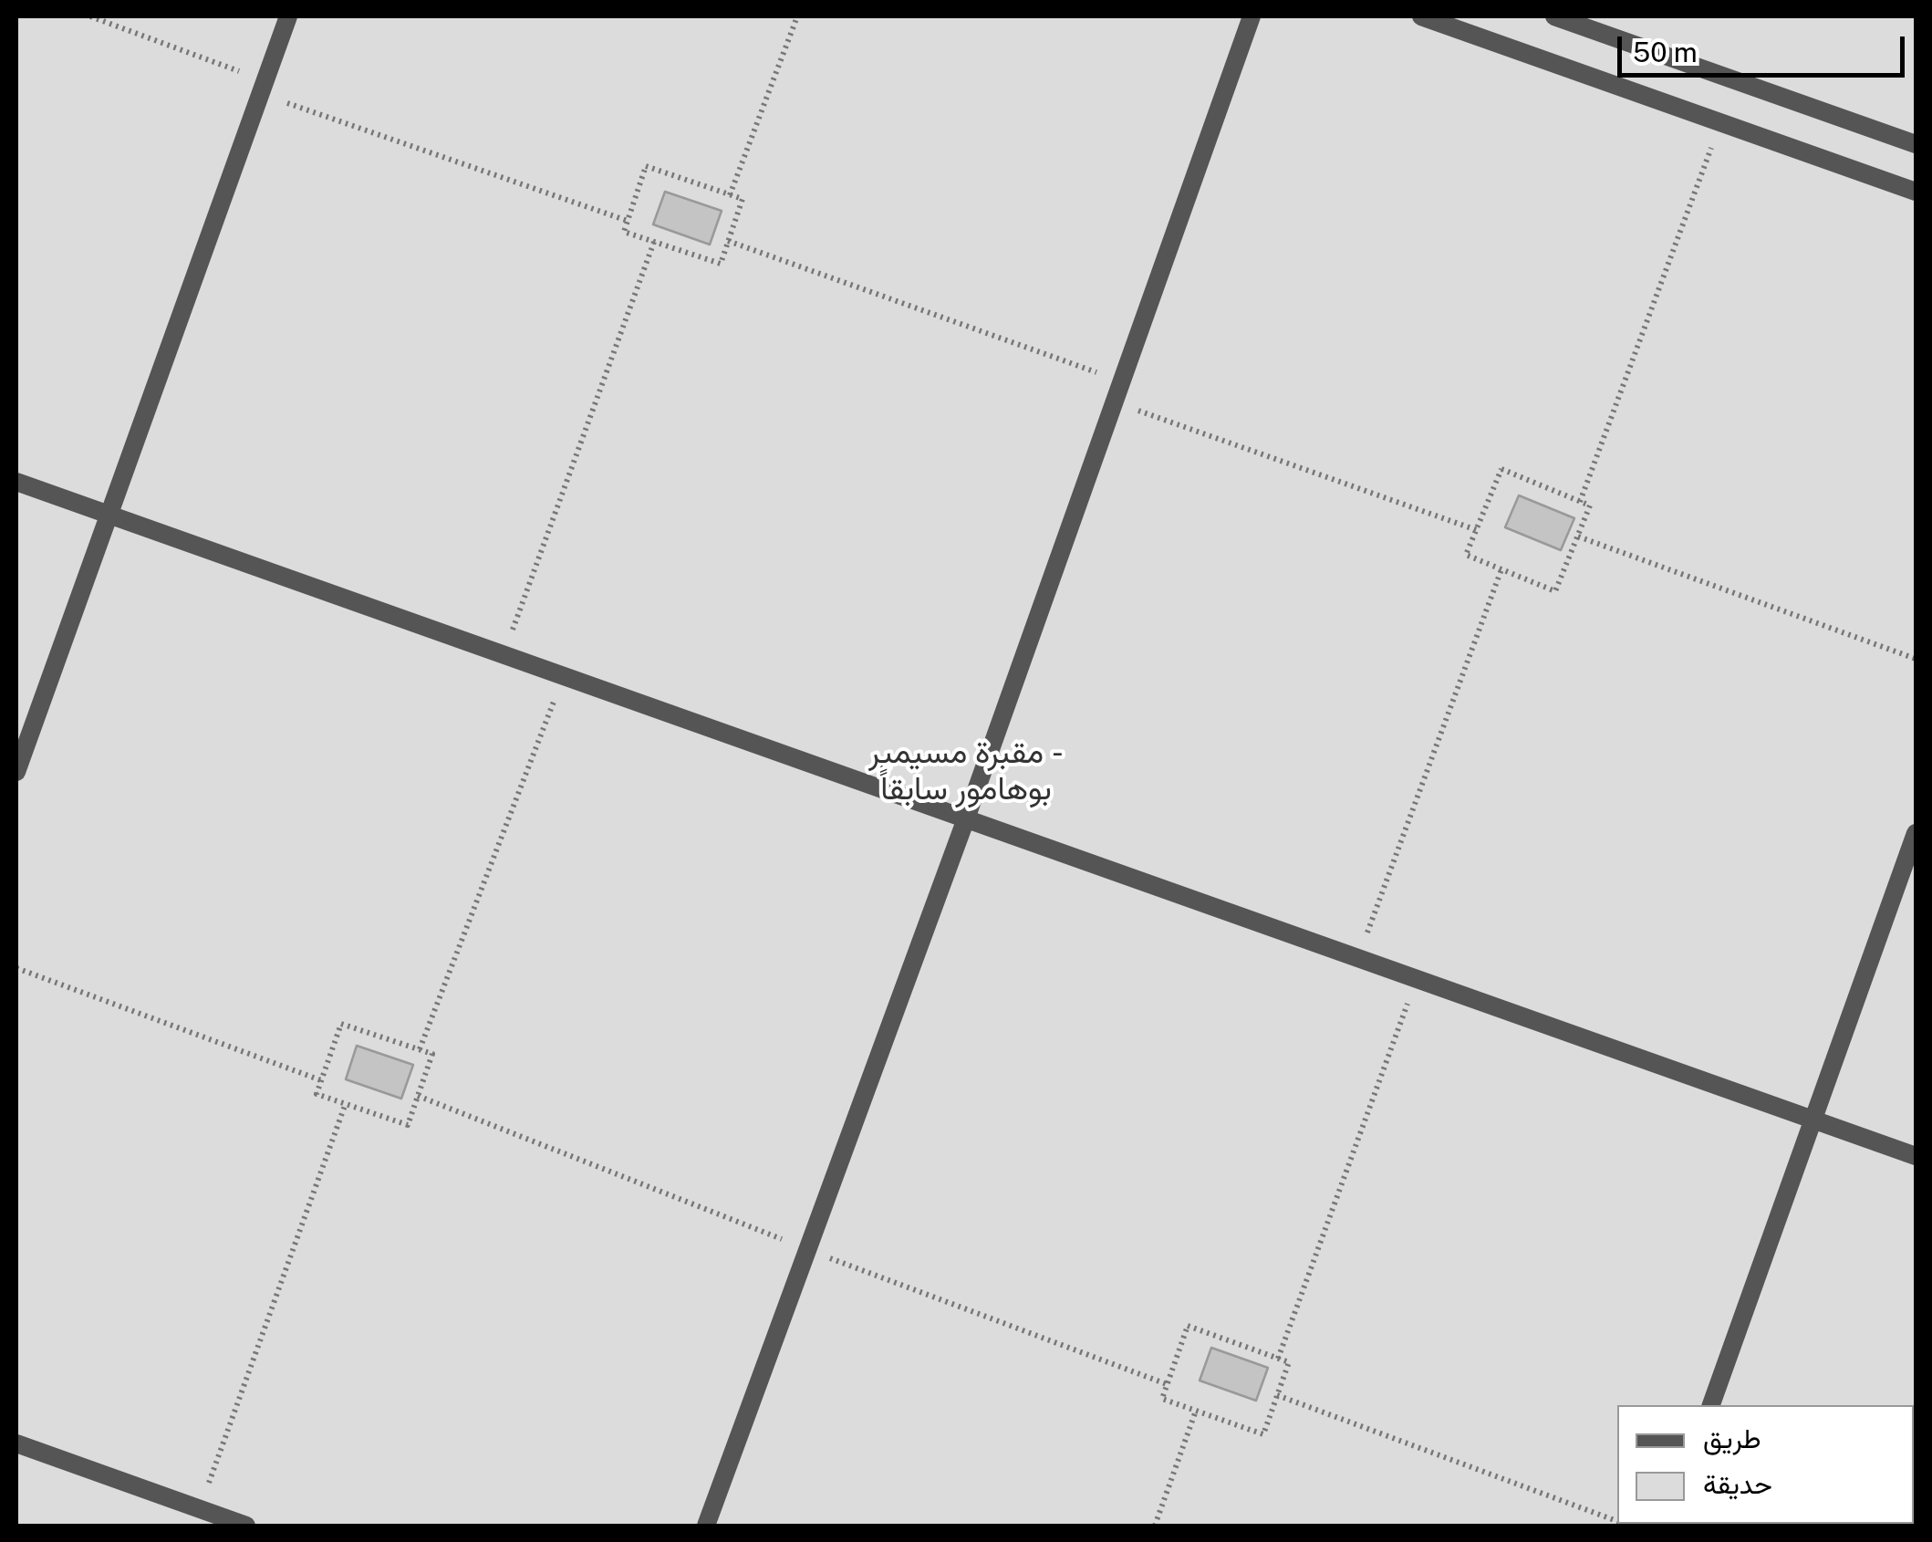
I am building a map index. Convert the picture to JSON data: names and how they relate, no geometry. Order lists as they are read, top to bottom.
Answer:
{
  "parks": ["مقبرة مسيمير - بوهامور سابقاً"],
  "legend": ["طريق", "حديقة"],
  "scale_bar": "50 m"
}
